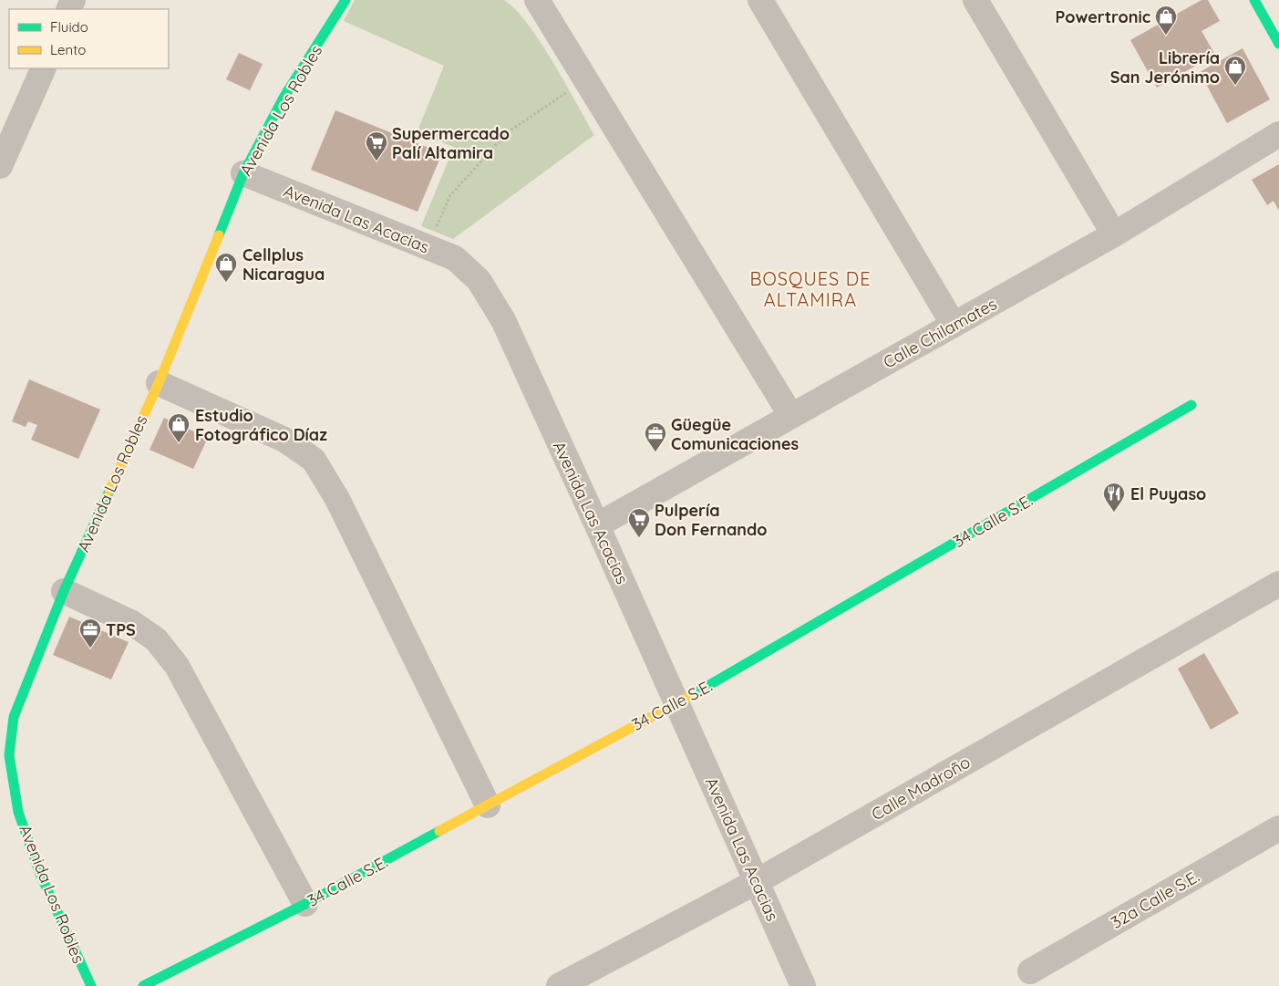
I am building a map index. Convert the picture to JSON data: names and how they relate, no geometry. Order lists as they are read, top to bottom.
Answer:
{
  "streets": {
    "street": [
      "Avenida Los Robles",
      "Avenida Las Acacias",
      "Calle Chilamates",
      "34 Calle S.E.",
      "Calle Madroño",
      "32a Calle S.E."
    ]
  },
  "crossings": [
    ["Avenida Los Robles", "Avenida Las Acacias"],
    ["Avenida Las Acacias", "Calle Chilamates"],
    ["Avenida Las Acacias", "34 Calle S.E."],
    ["Avenida Las Acacias", "Calle Madroño"]
  ],
  "districts": ["BOSQUES DE ALTAMIRA"],
  "places": {
    "shop": [
      "Powertronic",
      "Librería San Jerónimo",
      "Cellplus Nicaragua",
      "Estudio Fotográfico Díaz"
    ],
    "supermarket": ["Supermercado Palí Altamira", "Pulpería Don Fernando"],
    "office": ["Güegüe Comunicaciones", "TPS"],
    "restaurant": ["El Puyaso"]
  },
  "legend": ["Fluido", "Lento"]
}
